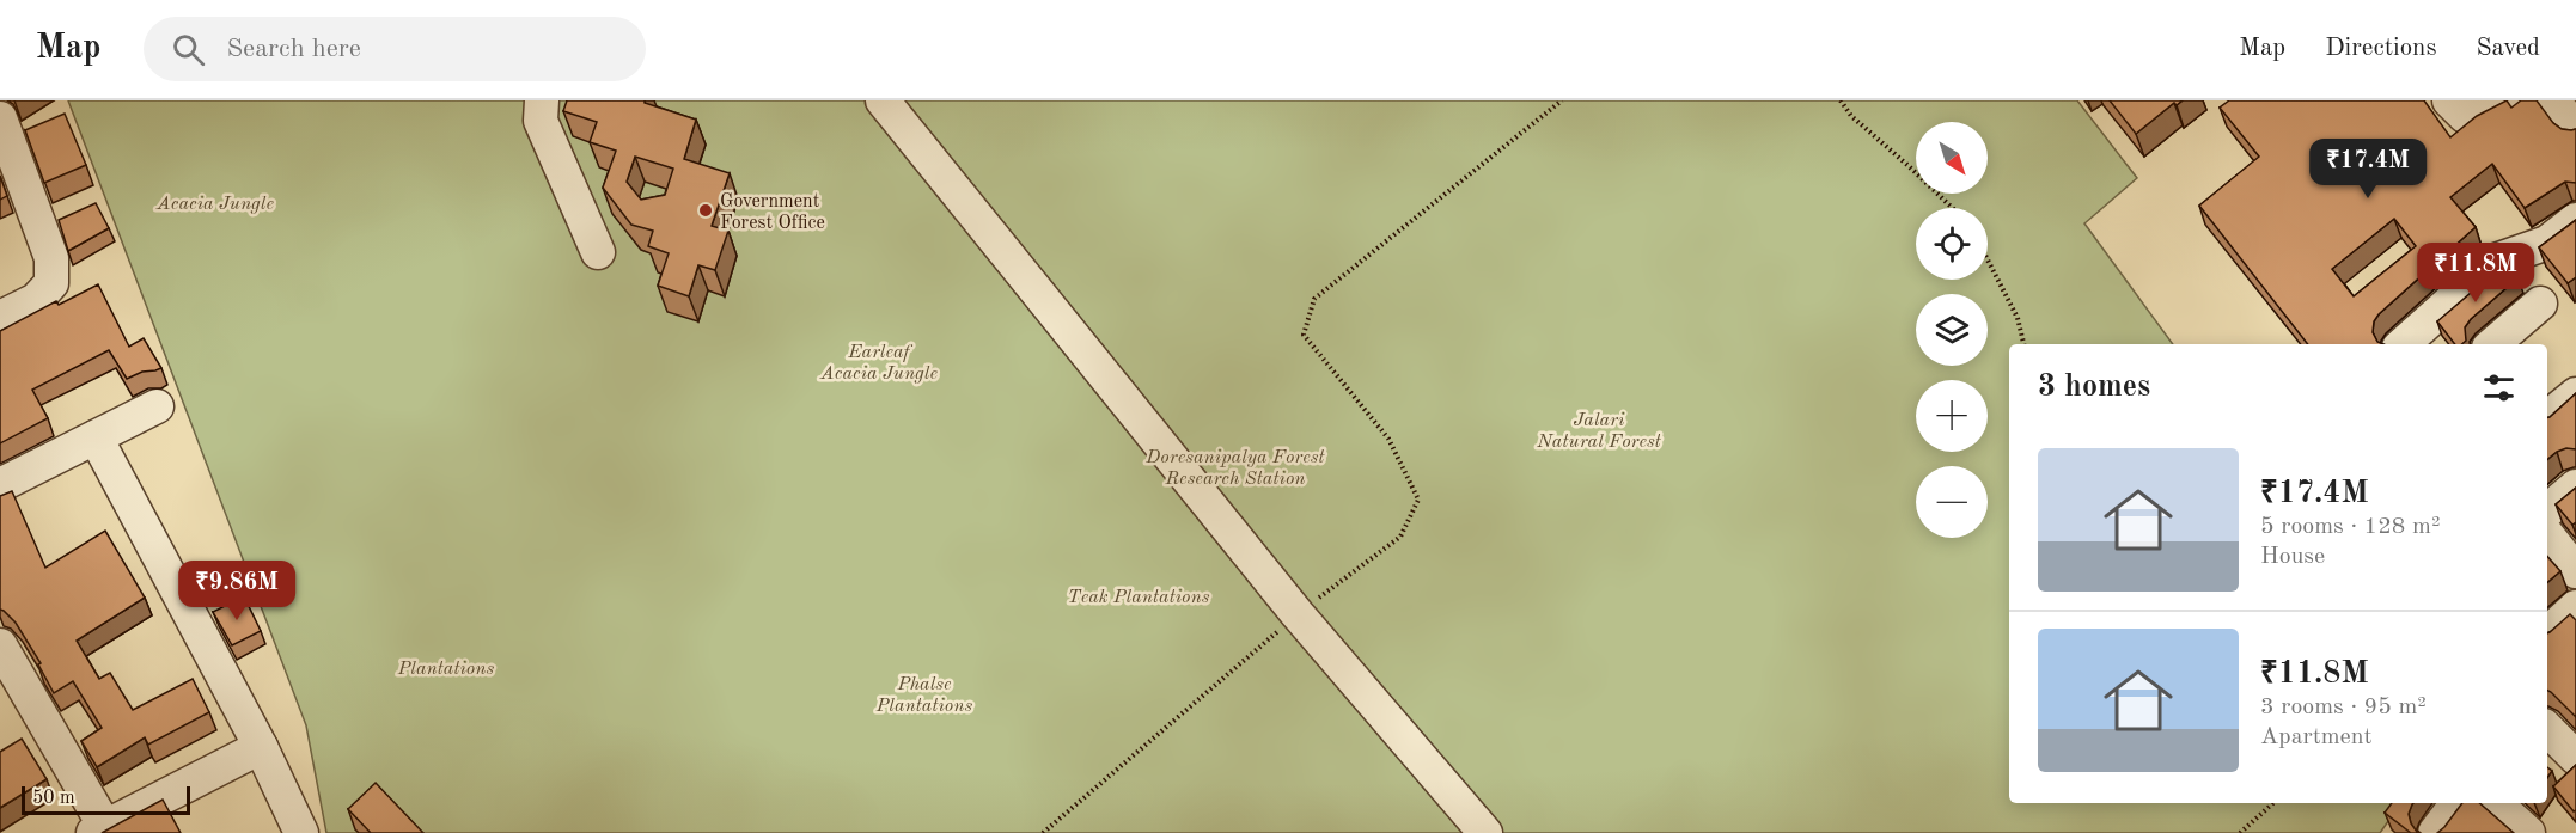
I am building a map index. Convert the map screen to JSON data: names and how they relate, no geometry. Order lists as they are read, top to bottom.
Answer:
{
  "parks": [
    "Acacia Jungle",
    "Earleaf Acacia Jungle",
    "Jalari Natural Forest",
    "Doresanipalya Forest Research Station",
    "Teak Plantations",
    "Plantations",
    "Phalse Plantations"
  ],
  "places": ["Government Forest Office"],
  "scale_bar": "50 m",
  "north": "bottom right",
  "page": {
    "header": "Map",
    "search": "Search here",
    "nav": ["Map", "Directions", "Saved"],
    "map_buttons": ["+", "−"],
    "price": ["₹17.4M", "₹11.8M", "₹9.86M"],
    "heading": "3 homes",
    "list": [
      {
        "name": "₹17.4M",
        "note": "5 rooms · 128 m² · House"
      },
      {
        "name": "₹11.8M",
        "note": "3 rooms · 95 m² · Apartment"
      }
    ],
    "scale": "50 m"
  }
}
